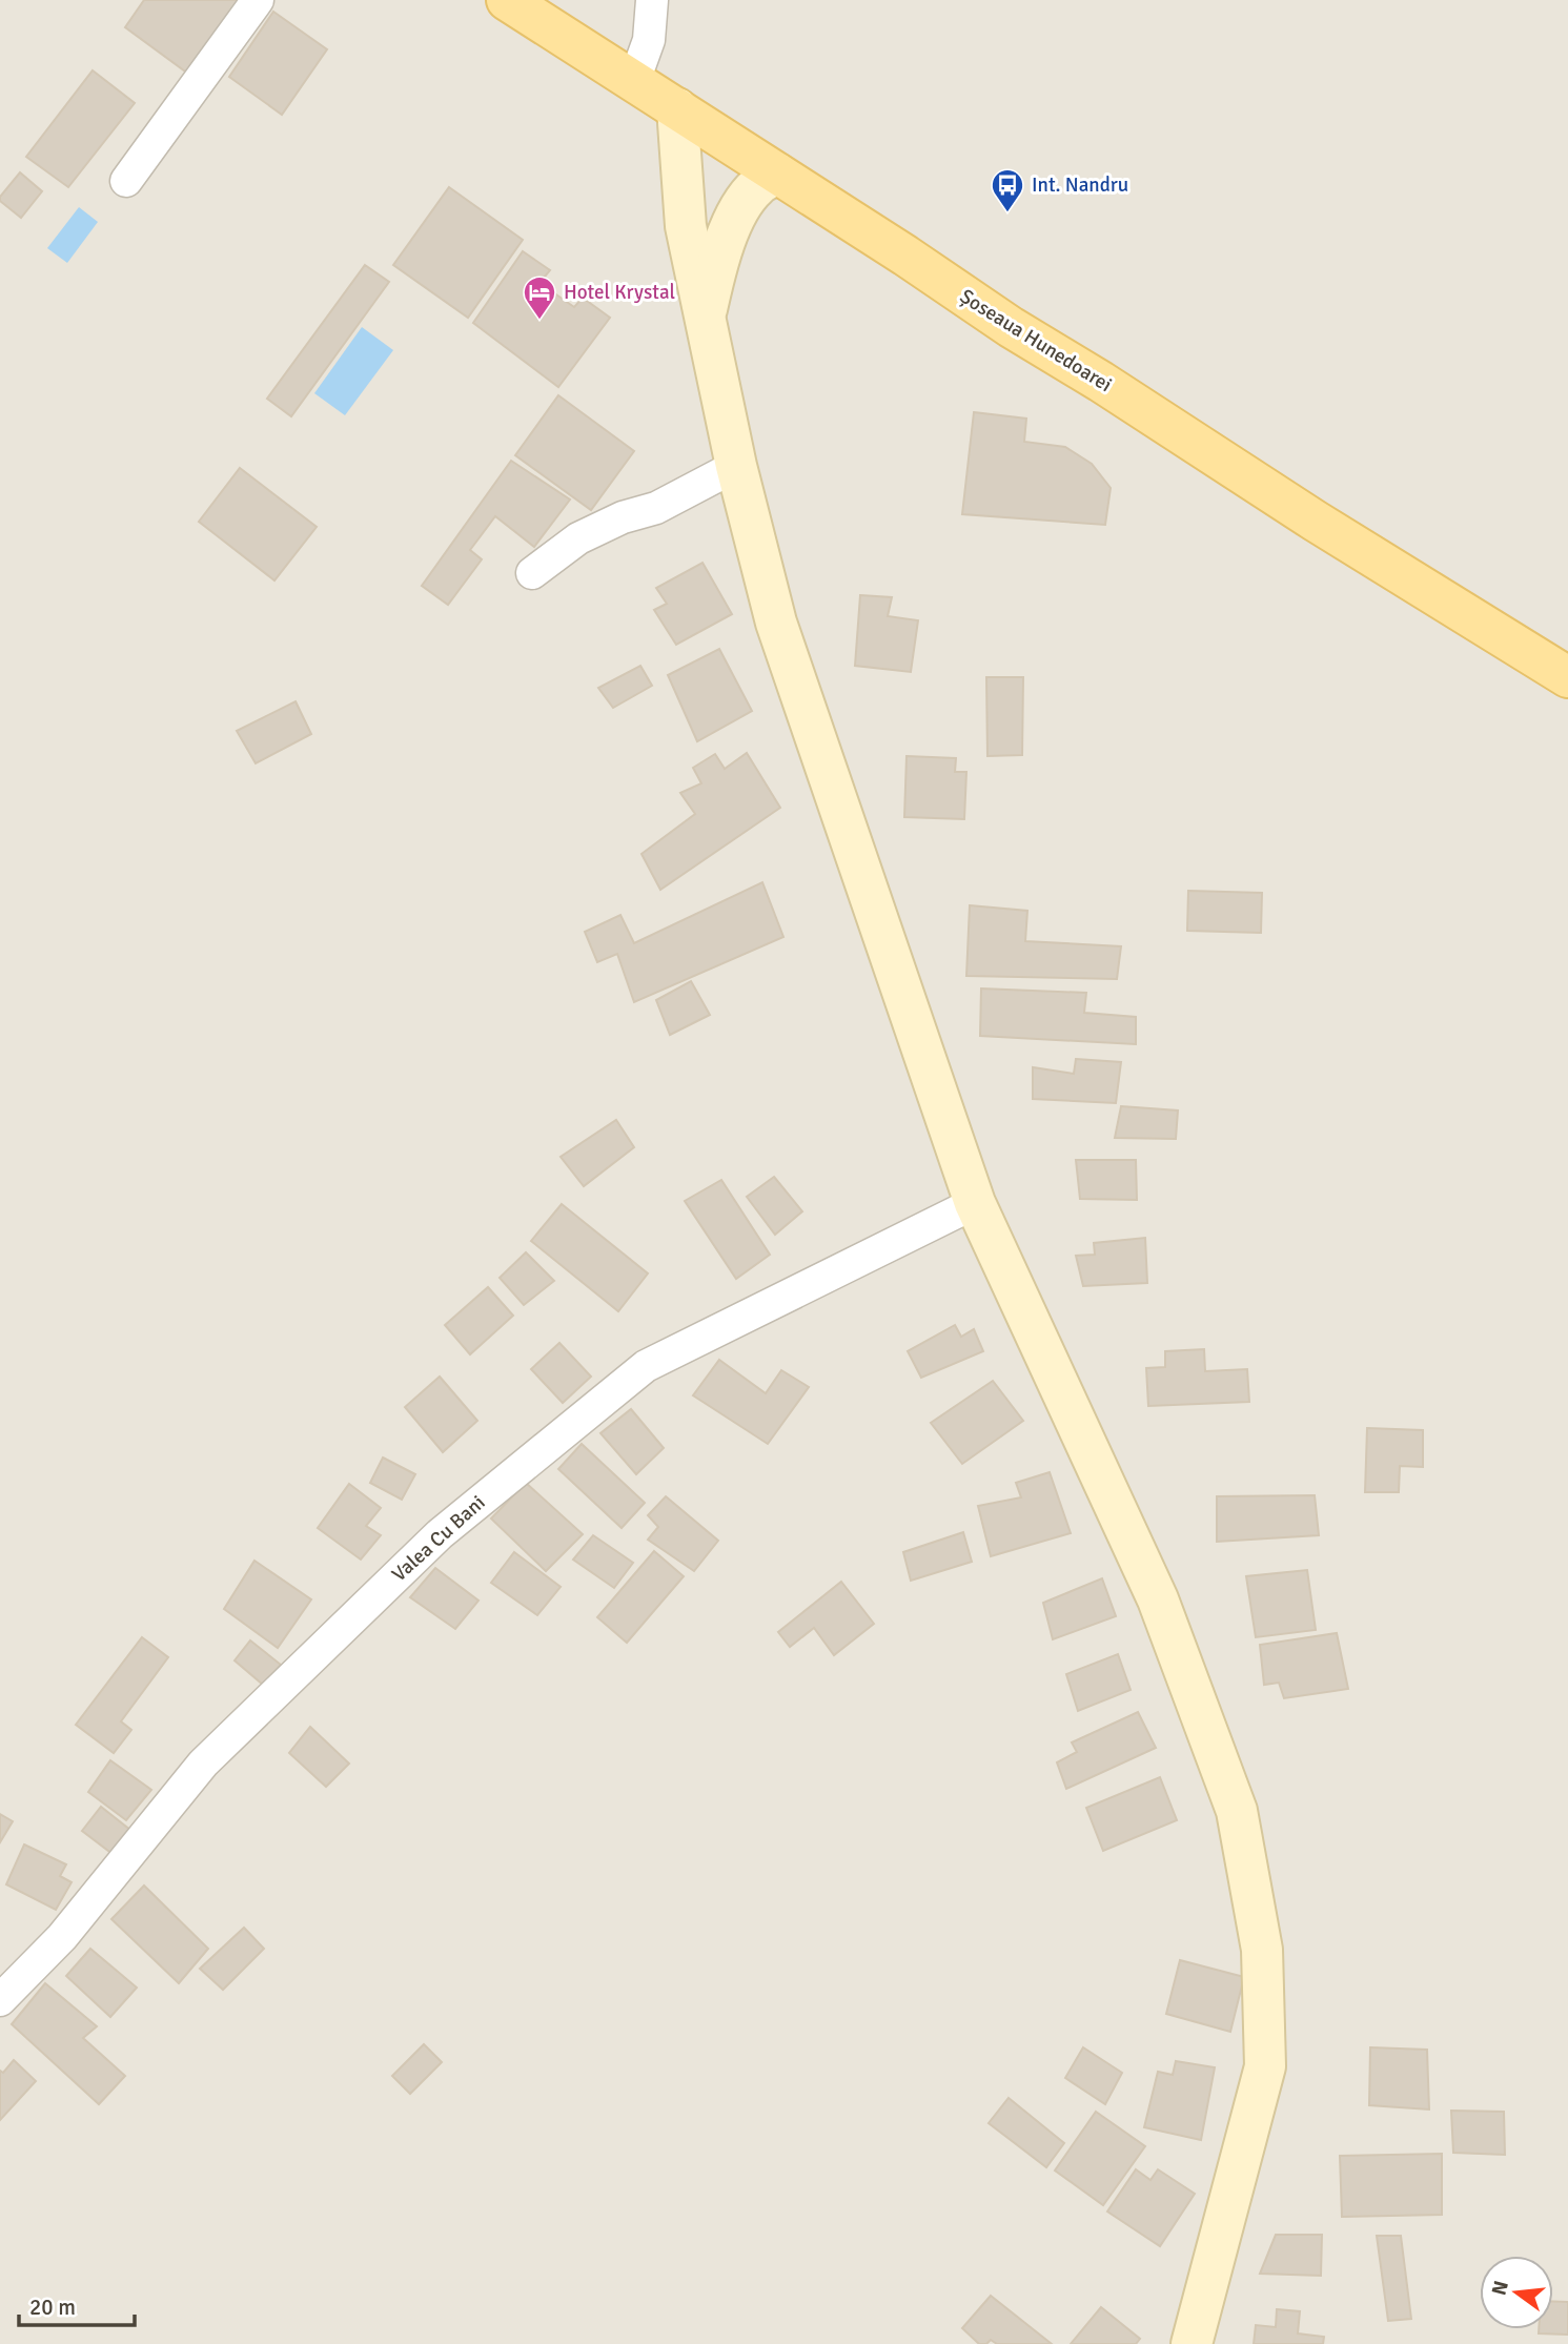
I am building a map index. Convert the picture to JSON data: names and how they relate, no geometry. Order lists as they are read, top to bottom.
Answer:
{
  "streets": {
    "main road": ["Șoseaua Hunedoarei"],
    "street": ["Valea Cu Bani"]
  },
  "places": {
    "bus stop": ["Int. Nandru"],
    "hotel": ["Hotel Krystal"]
  },
  "scale_bar": "20 m",
  "north": "left"
}
